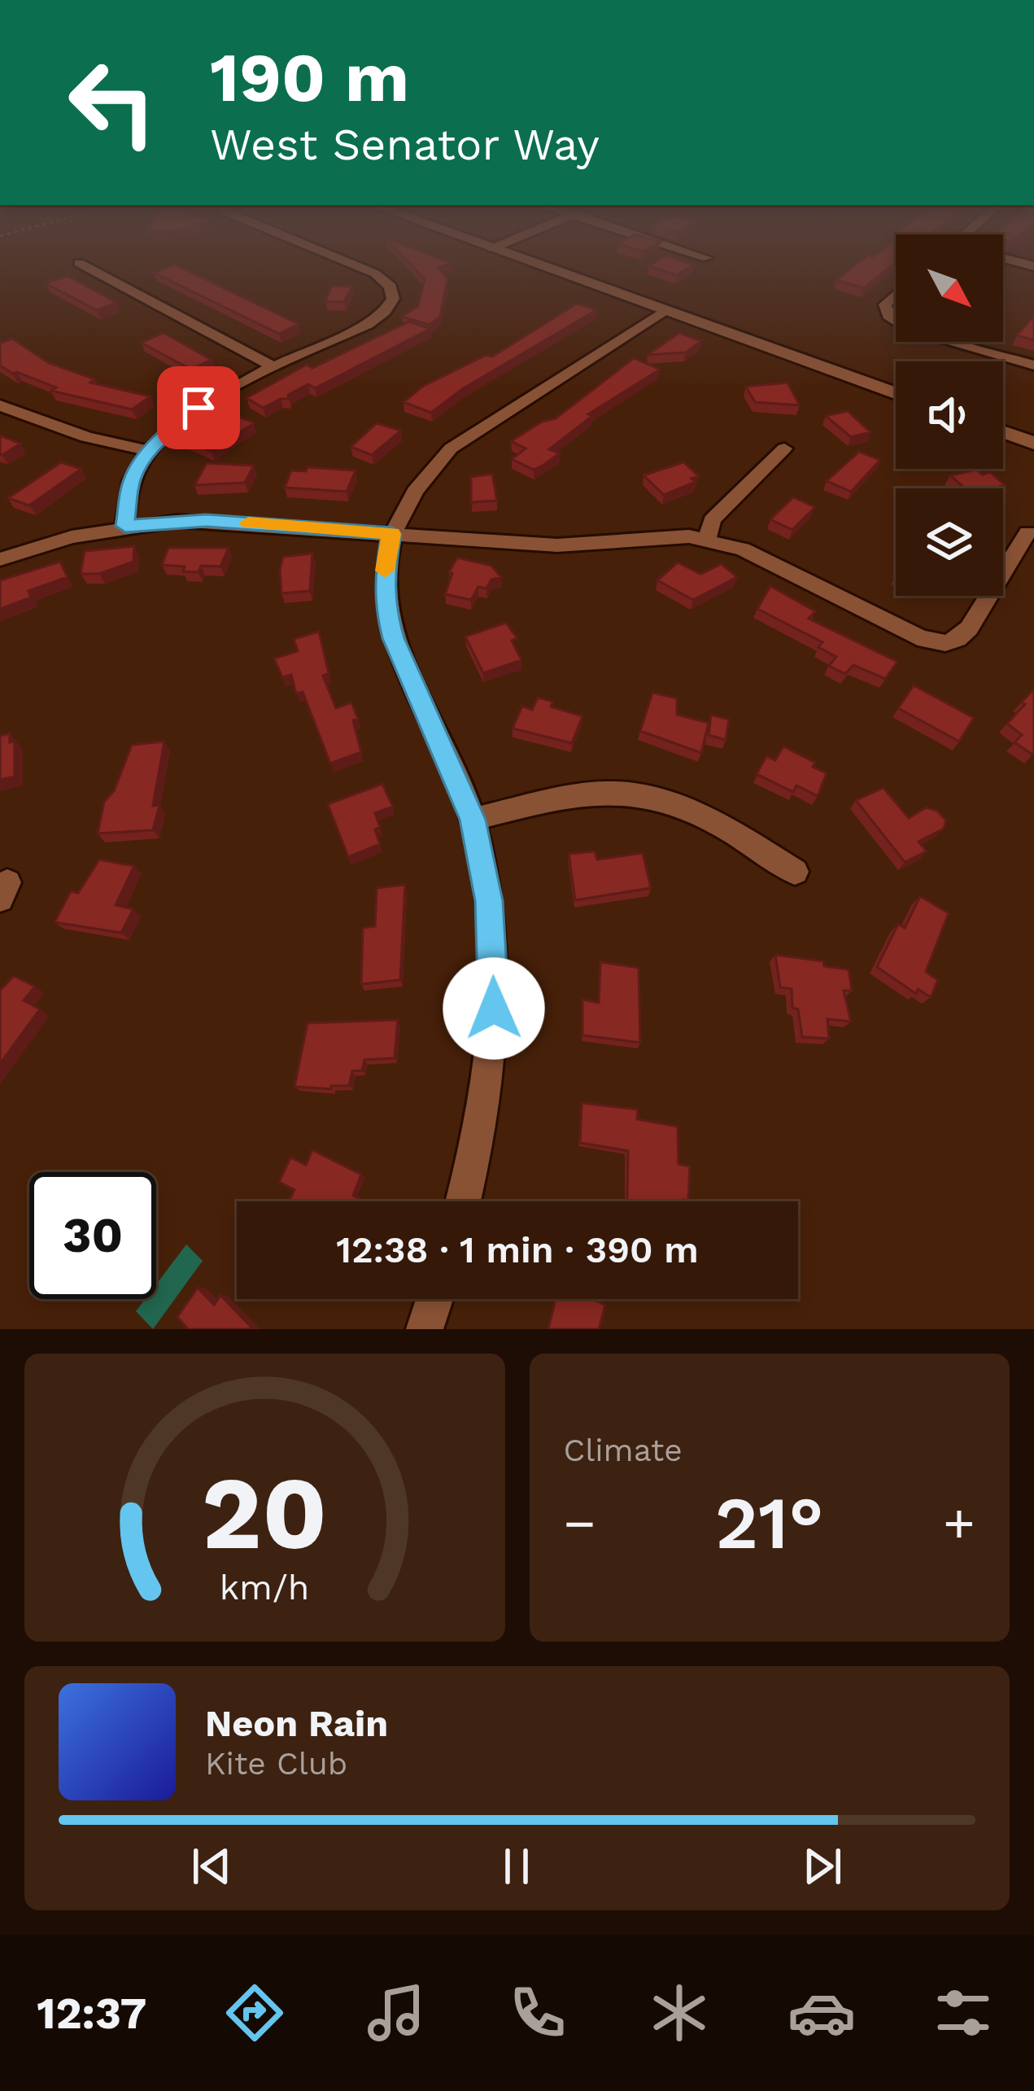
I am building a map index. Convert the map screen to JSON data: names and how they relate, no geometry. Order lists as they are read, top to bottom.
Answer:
{
  "north": "bottom right",
  "page": {
    "turn": ["190 m", "West Senator Way"],
    "limit": "30",
    "trip": "12:38 · 1 min · 390 m",
    "tile": "Climate",
    "heat": ["−", "21°", "+"],
    "song": ["Neon Rain", "Kite Club"],
    "tabs": "12:37",
    "gauge": ["20", "km/h"]
  }
}
